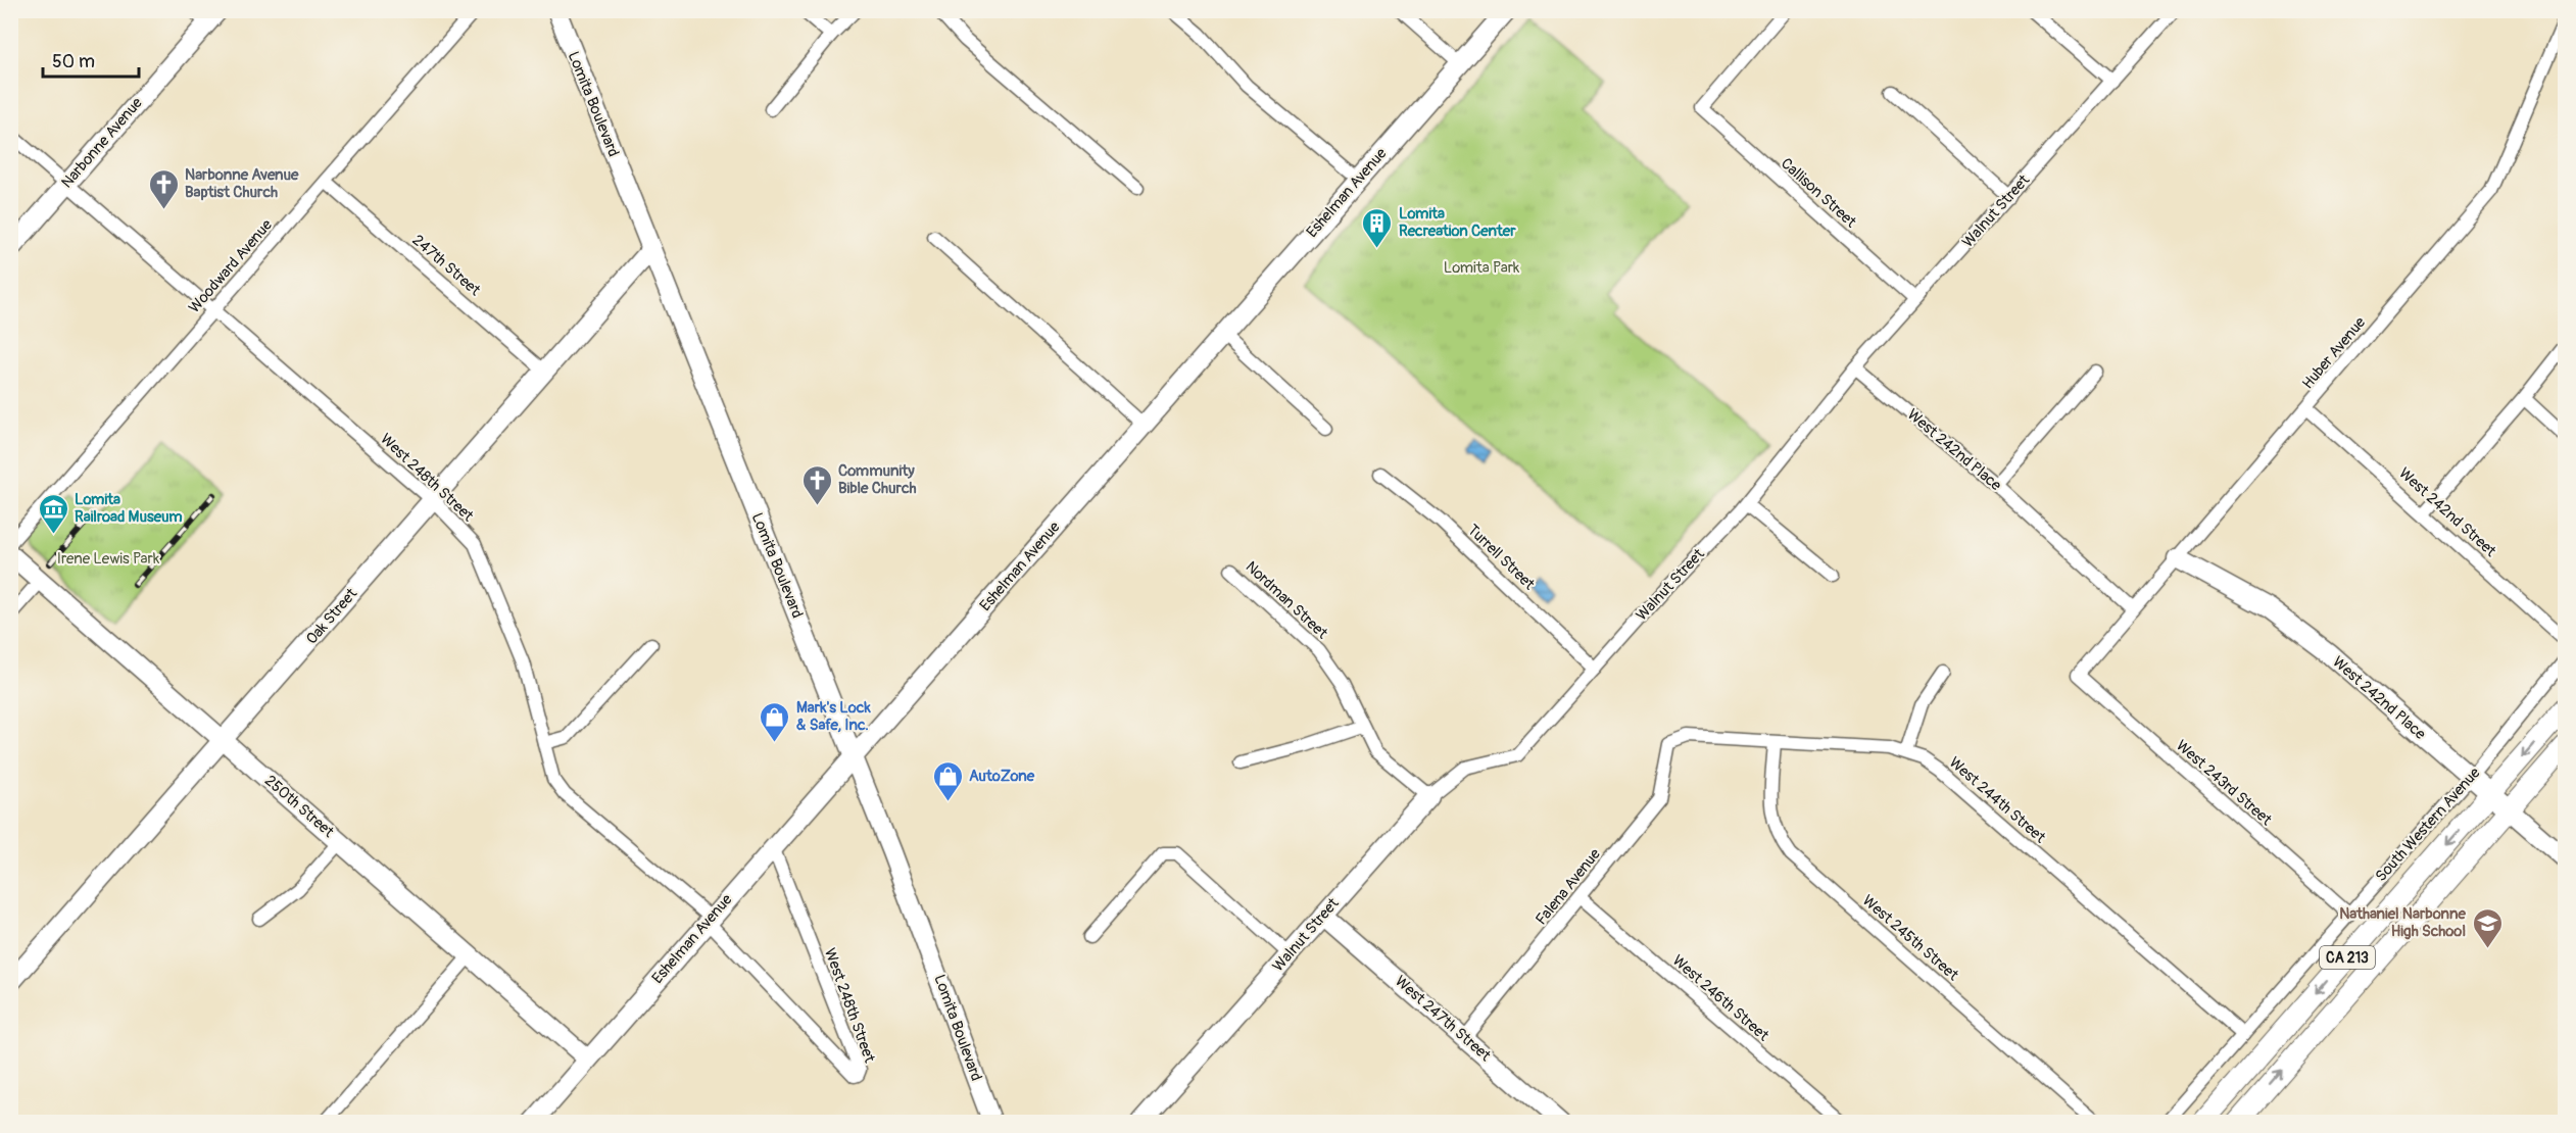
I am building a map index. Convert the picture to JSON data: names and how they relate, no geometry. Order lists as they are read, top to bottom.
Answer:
{
  "streets": {
    "main road": ["South Western Avenue", "CA 213"],
    "street": [
      "Lomita Boulevard",
      "Narbonne Avenue",
      "Eshelman Avenue",
      "Callison Street",
      "Walnut Street",
      "247th Street",
      "Woodward Avenue",
      "Huber Avenue",
      "West 242nd Place",
      "West 248th Street",
      "West 242nd Street",
      "Turrell Street",
      "Nordman Street",
      "Oak Street",
      "West 243rd Street",
      "West 244th Street",
      "250th Street",
      "Falena Avenue",
      "West 245th Street",
      "West 246th Street",
      "West 247th Street"
    ]
  },
  "crossings": [
    ["Lomita Boulevard", "Eshelman Avenue"],
    ["Lomita Boulevard", "Oak Street"],
    ["Narbonne Avenue", "West 248th Street"],
    ["Eshelman Avenue", "West 248th Street"],
    ["Eshelman Avenue", "250th Street"],
    ["Callison Street", "Walnut Street"],
    ["Walnut Street", "West 242nd Place"],
    ["Walnut Street", "Turrell Street"],
    ["Walnut Street", "Nordman Street"],
    ["Walnut Street", "West 247th Street"],
    ["247th Street", "Woodward Avenue"],
    ["247th Street", "Oak Street"],
    ["Woodward Avenue", "West 248th Street"],
    ["Huber Avenue", "West 242nd Place"],
    ["Huber Avenue", "West 242nd Street"],
    ["Huber Avenue", "West 243rd Street"],
    ["West 242nd Place", "South Western Avenue"],
    ["West 242nd Place", "CA 213"],
    ["West 248th Street", "Oak Street"],
    ["Oak Street", "250th Street"],
    ["West 243rd Street", "South Western Avenue"],
    ["West 244th Street", "South Western Avenue"],
    ["West 244th Street", "Falena Avenue"],
    ["West 244th Street", "West 245th Street"],
    ["Falena Avenue", "West 246th Street"],
    ["Falena Avenue", "West 247th Street"]
  ],
  "parks": ["Lomita Park", "Irene Lewis Park"],
  "places": {
    "church": ["Narbonne Avenue Baptist Church", "Community Bible Church"],
    "building": ["Lomita Recreation Center"],
    "museum": ["Lomita Railroad Museum"],
    "shop": ["Mark's Lock & Safe, Inc.", "AutoZone"],
    "school or university": ["Nathaniel Narbonne High School"]
  },
  "scale_bar": "50 m"
}
